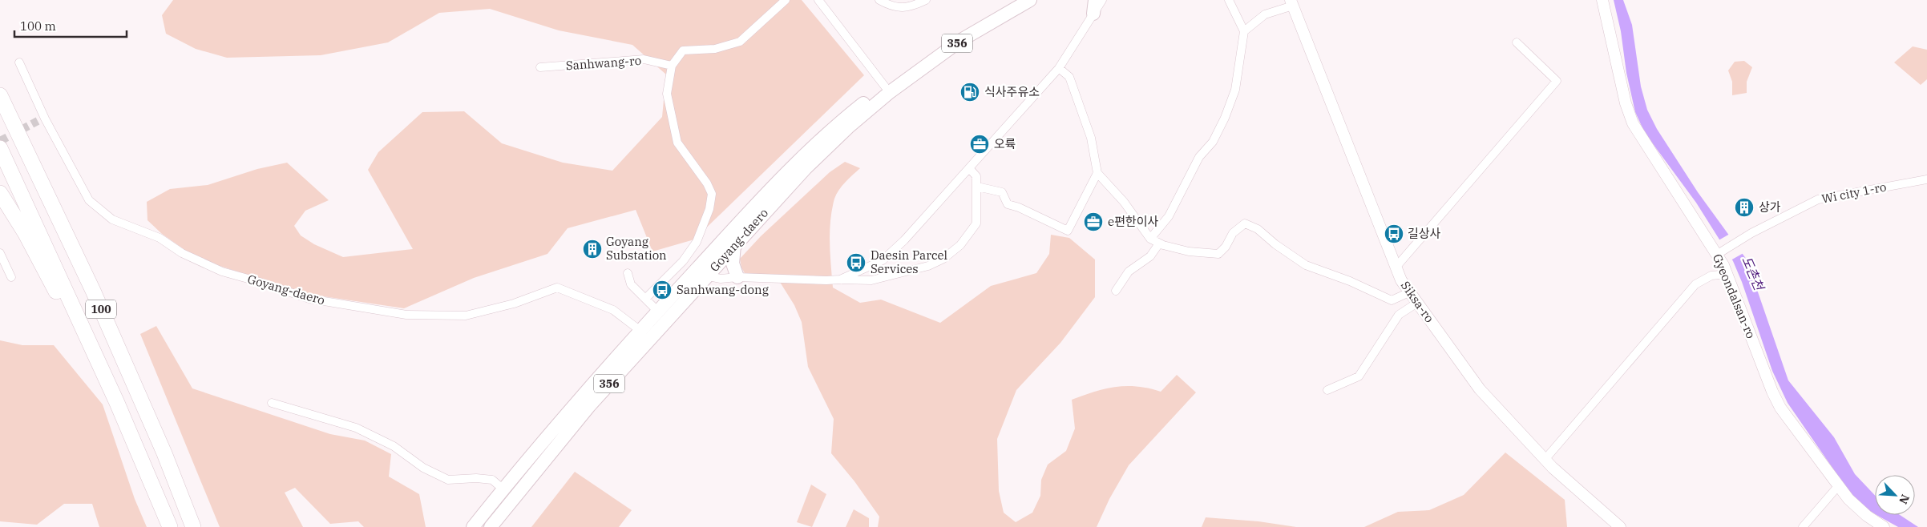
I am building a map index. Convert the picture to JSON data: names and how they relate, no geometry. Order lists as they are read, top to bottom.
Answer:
{
  "streets": {
    "highway": ["100"],
    "main road": ["356", "Goyang-daero"],
    "street": [
      "Sanhwang-ro",
      "Wi city 1-ro",
      "Gyeondalsan-ro",
      "Siksa-ro"
    ]
  },
  "crossings": [
    ["Wi city 1-ro", "Gyeondalsan-ro"]
  ],
  "water": ["도촌천"],
  "places": {
    "fuel station": ["식사주유소"],
    "office": ["오륙", "e편한이사"],
    "building": ["상가", "Goyang Substation"],
    "bus stop": ["길상사", "Daesin Parcel Services", "Sanhwang-dong"]
  },
  "scale_bar": "100 m",
  "north": "bottom right"
}
